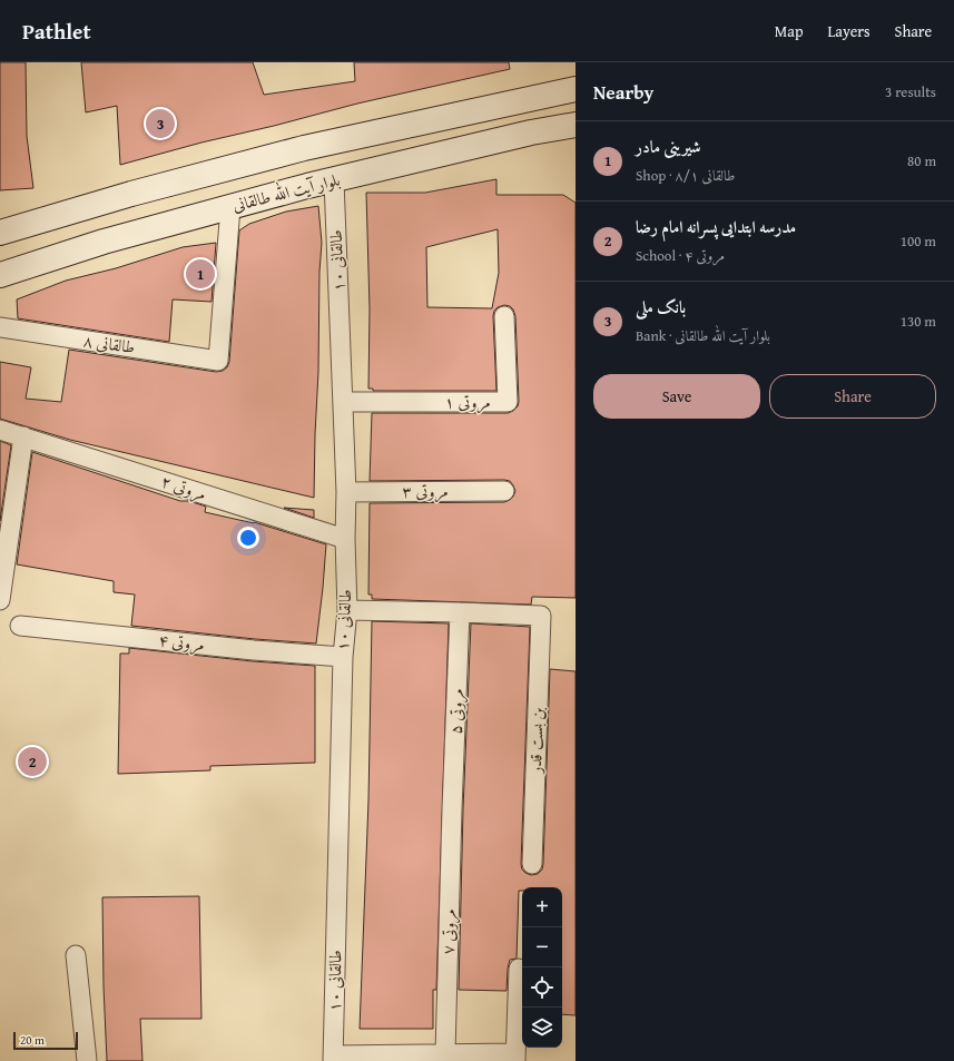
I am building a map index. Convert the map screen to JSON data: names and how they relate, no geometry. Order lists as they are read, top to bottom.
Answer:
{
  "streets": {
    "main road": ["بلوار آیت الله طالقانی"],
    "street": [
      "طالقانی ۱۰",
      "طالقانی ۸",
      "مروتی ۱",
      "مروتی ۲",
      "مروتی ۳",
      "مروتی ۴",
      "مروتی ۵",
      "بن بست قدر",
      "مروتی ۷"
    ]
  },
  "crossings": [
    ["بلوار آیت الله طالقانی", "طالقانی ۱۰"],
    ["بلوار آیت الله طالقانی", "طالقانی ۸"],
    ["طالقانی ۱۰", "مروتی ۱"],
    ["طالقانی ۱۰", "مروتی ۲"],
    ["طالقانی ۱۰", "مروتی ۳"],
    ["طالقانی ۱۰", "مروتی ۴"],
    ["مروتی ۵", "بن بست قدر"],
    ["مروتی ۵", "مروتی ۷"]
  ],
  "scale_bar": "20 m",
  "page": {
    "header": "Pathlet",
    "nav": ["Map", "Layers", "Share"],
    "heading": ["Nearby", "3 results"],
    "pins": ["3", "1", "2"],
    "list": [
      {
        "mark": "1",
        "name": "شیرینی مادر",
        "note": "Shop · طالقانی ۸/۱",
        "value": "80 m"
      },
      {
        "mark": "2",
        "name": "مدرسه ابتدایی پسرانه امام رضا",
        "note": "School · مروتی ۴",
        "value": "100 m"
      },
      {
        "mark": "3",
        "name": "بانک ملی",
        "note": "Bank · بلوار آیت الله طالقانی",
        "value": "130 m"
      }
    ],
    "buttons": ["Save", "Share"],
    "map_buttons": ["+", "−"],
    "scale": "20 m"
  }
}
